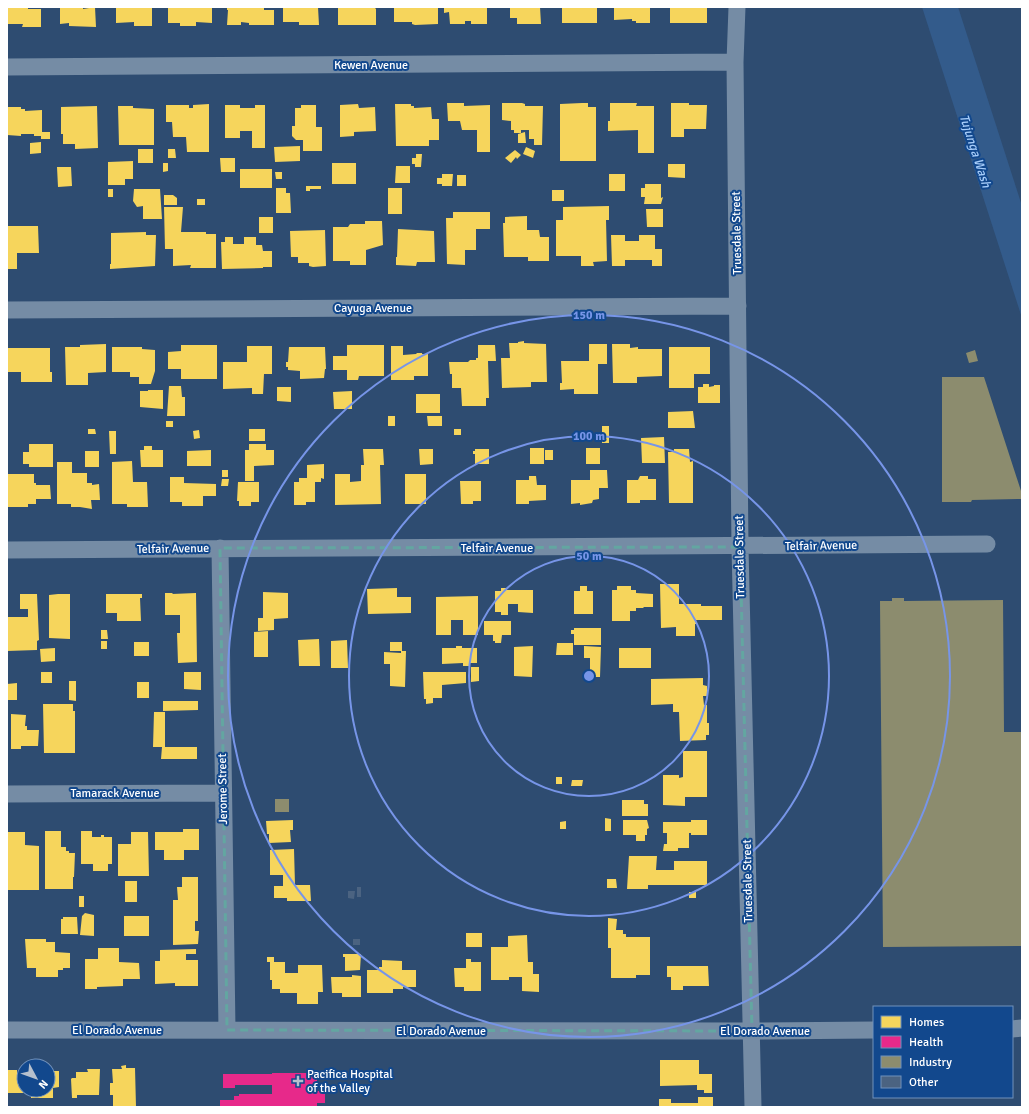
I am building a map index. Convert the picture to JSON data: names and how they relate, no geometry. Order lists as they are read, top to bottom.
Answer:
{
  "streets": {
    "street": [
      "Kewen Avenue",
      "Truesdale Street",
      "Cayuga Avenue",
      "Telfair Avenue",
      "Jerome Street",
      "Tamarack Avenue",
      "El Dorado Avenue"
    ]
  },
  "crossings": [
    ["Kewen Avenue", "Truesdale Street"],
    ["Truesdale Street", "Cayuga Avenue"],
    ["Truesdale Street", "Telfair Avenue"],
    ["Truesdale Street", "El Dorado Avenue"],
    ["Telfair Avenue", "Jerome Street"],
    ["Jerome Street", "Tamarack Avenue"],
    ["Jerome Street", "El Dorado Avenue"]
  ],
  "water": ["Tujunga Wash"],
  "places": {
    "health": ["Pacifica Hospital of the Valley"]
  },
  "legend": [
    "Homes",
    "Health",
    "Industry",
    "Other"
  ],
  "north": "bottom right",
  "rings": ["150 m", "100 m", "50 m"]
}
